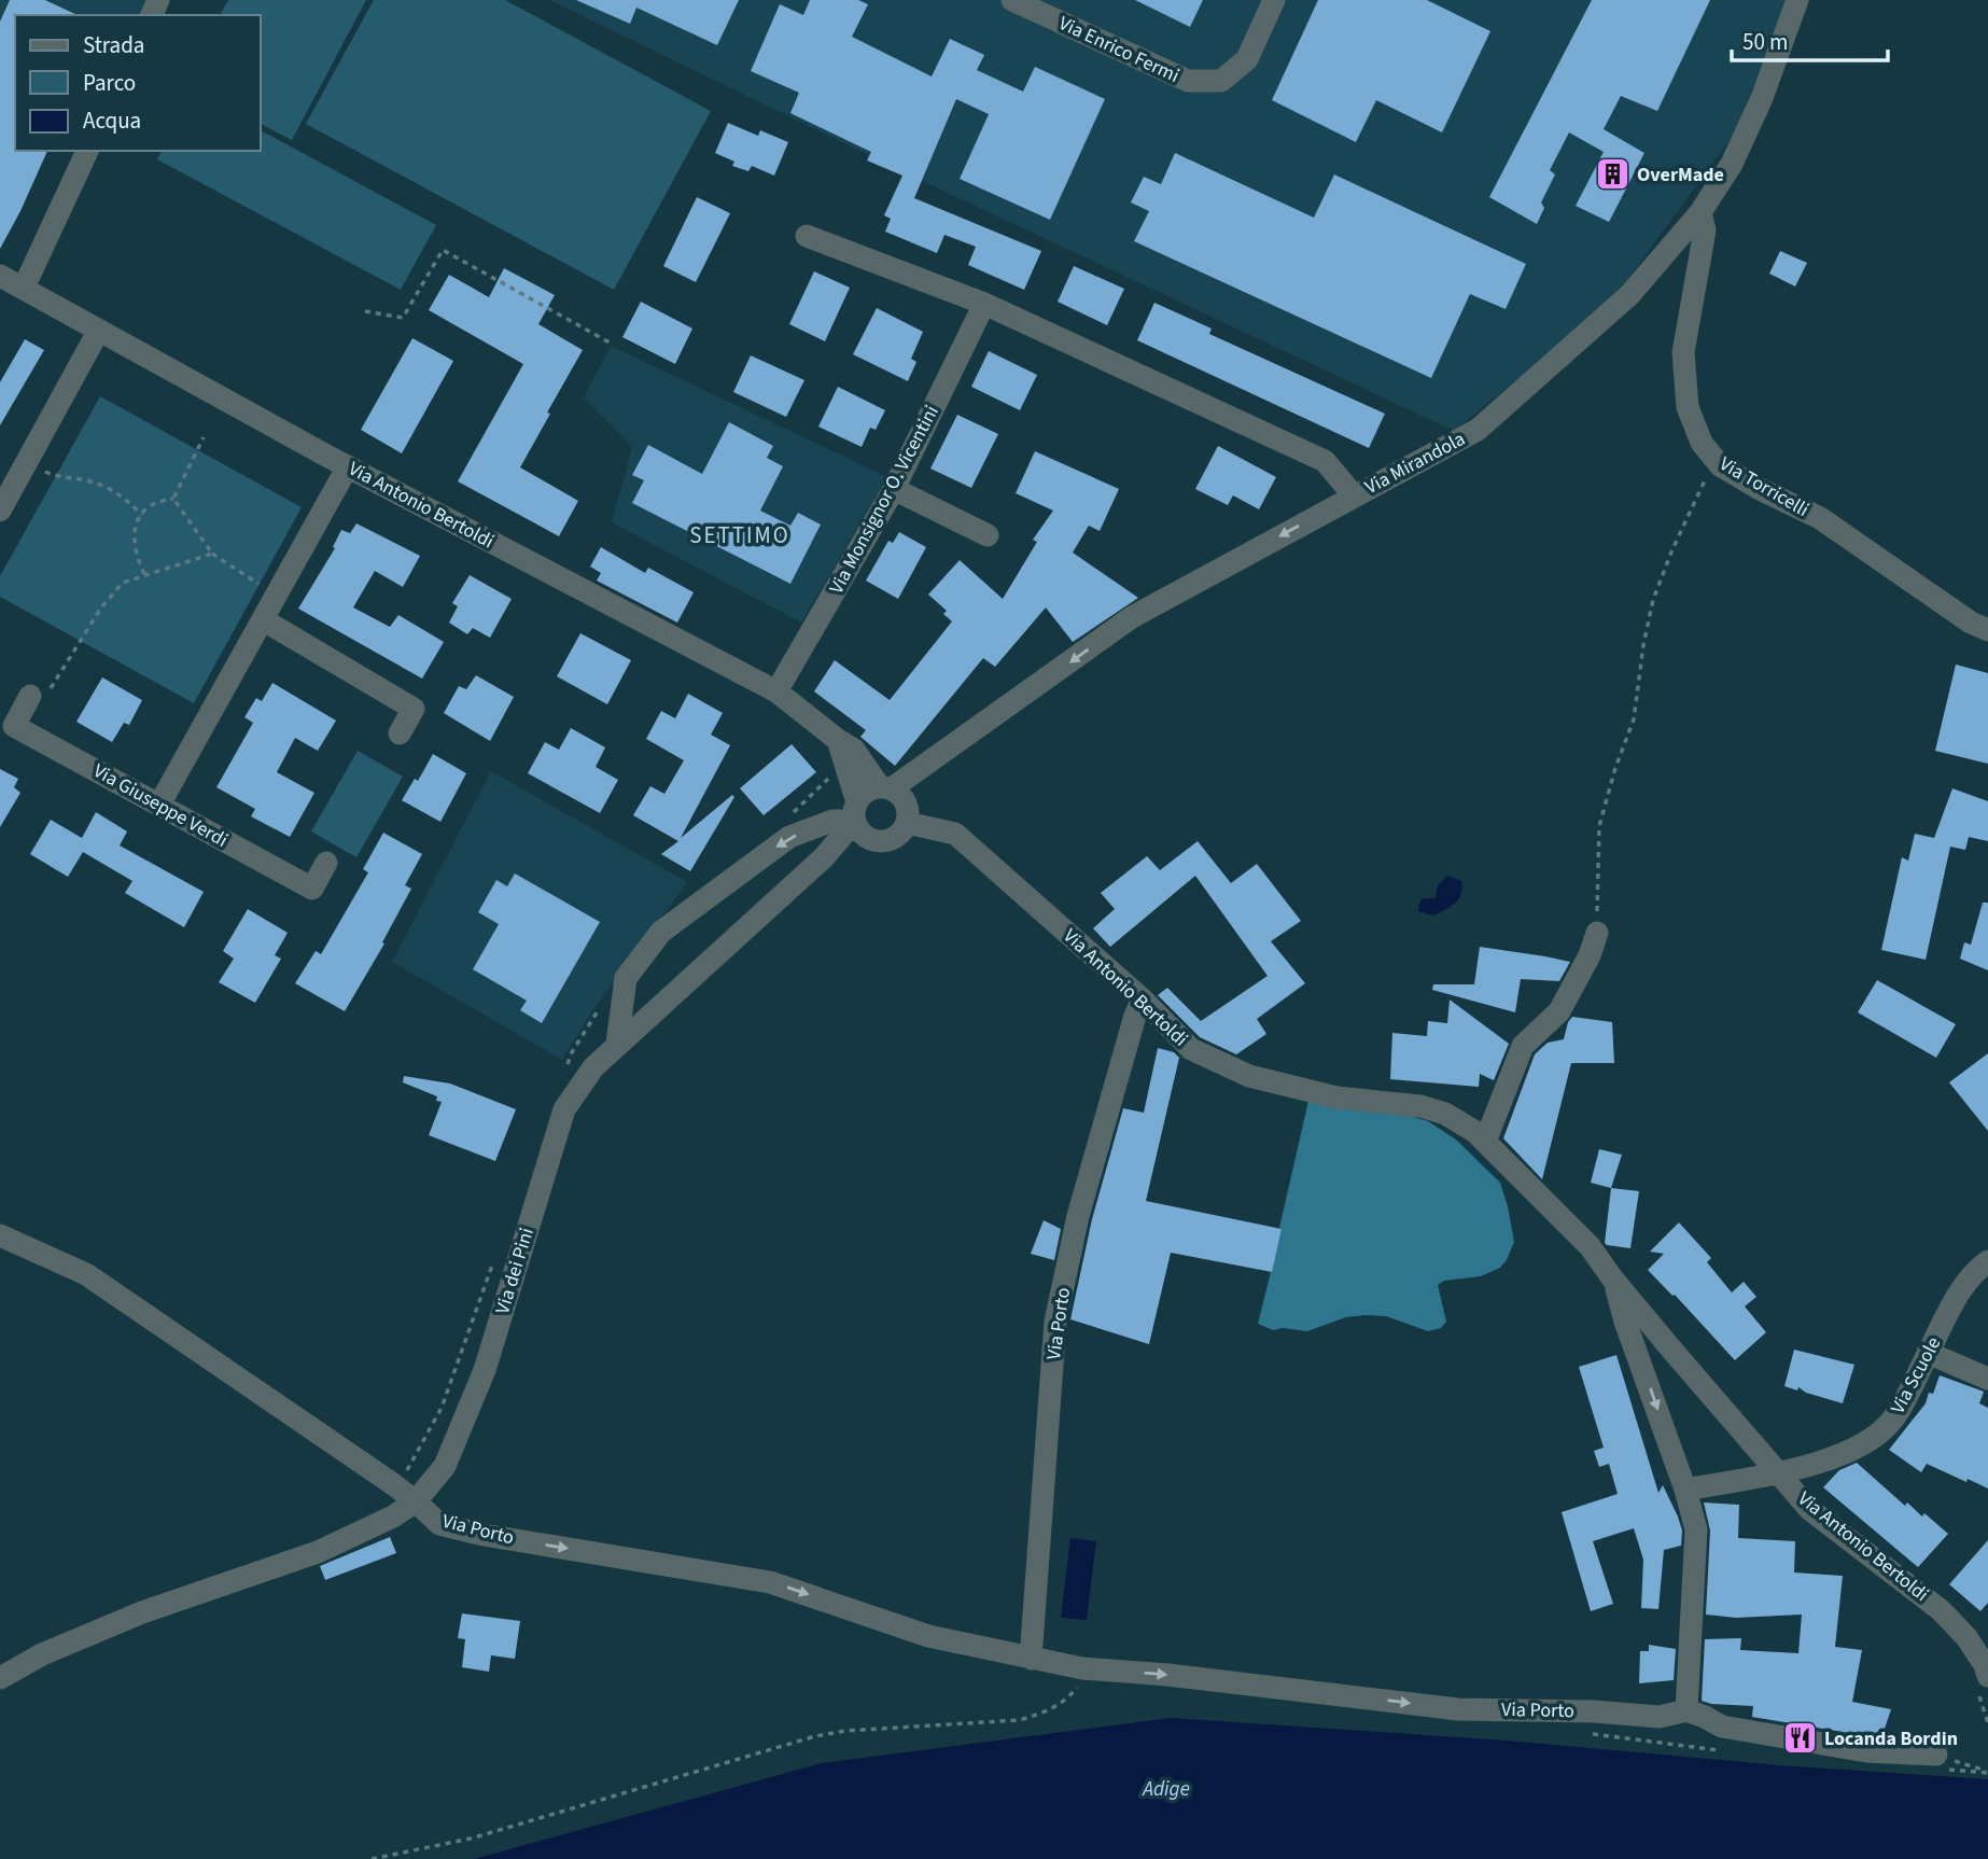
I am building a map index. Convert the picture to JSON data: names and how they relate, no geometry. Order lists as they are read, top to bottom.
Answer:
{
  "streets": {
    "street": [
      "Via Enrico Fermi",
      "Via Mirandola",
      "Via Torricelli",
      "Via Monsignor O. Vicentini",
      "Via Antonio Bertoldi",
      "Via Giuseppe Verdi",
      "Via dei Pini",
      "Via Porto",
      "Via Scuole"
    ]
  },
  "crossings": [
    ["Via Mirandola", "Via Torricelli"],
    ["Via Mirandola", "Via Antonio Bertoldi"],
    ["Via Mirandola", "Via dei Pini"],
    ["Via Monsignor O. Vicentini", "Via Antonio Bertoldi"],
    ["Via Antonio Bertoldi", "Via dei Pini"],
    ["Via Antonio Bertoldi", "Via Porto"],
    ["Via Antonio Bertoldi", "Via Scuole"],
    ["Via dei Pini", "Via Porto"]
  ],
  "one_way": ["Via Mirandola", "Via Porto"],
  "districts": ["SETTIMO"],
  "water": ["Adige"],
  "places": {
    "building": ["OverMade"],
    "restaurant": ["Locanda Bordin"]
  },
  "legend": ["Strada", "Parco", "Acqua"],
  "scale_bar": "50 m"
}
